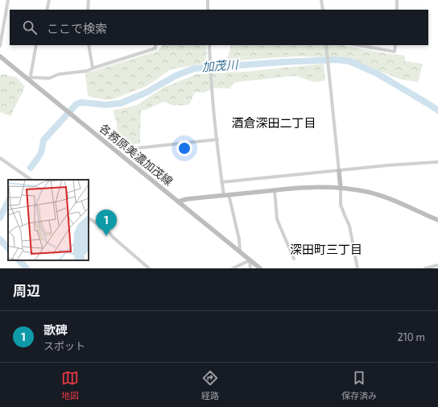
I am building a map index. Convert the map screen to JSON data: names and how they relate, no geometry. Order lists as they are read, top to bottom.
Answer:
{
  "streets": {
    "main road": ["各務原美濃加茂線"]
  },
  "districts": ["酒倉深田二丁目", "深田町三丁目"],
  "water": ["加茂川"],
  "page": {
    "search": "ここで検索",
    "pins": "1",
    "heading": "周辺",
    "list": [
      {
        "mark": "1",
        "name": "歌碑",
        "note": "スポット",
        "value": "210 m"
      }
    ],
    "nav": ["地図", "経路", "保存済み"]
  }
}
